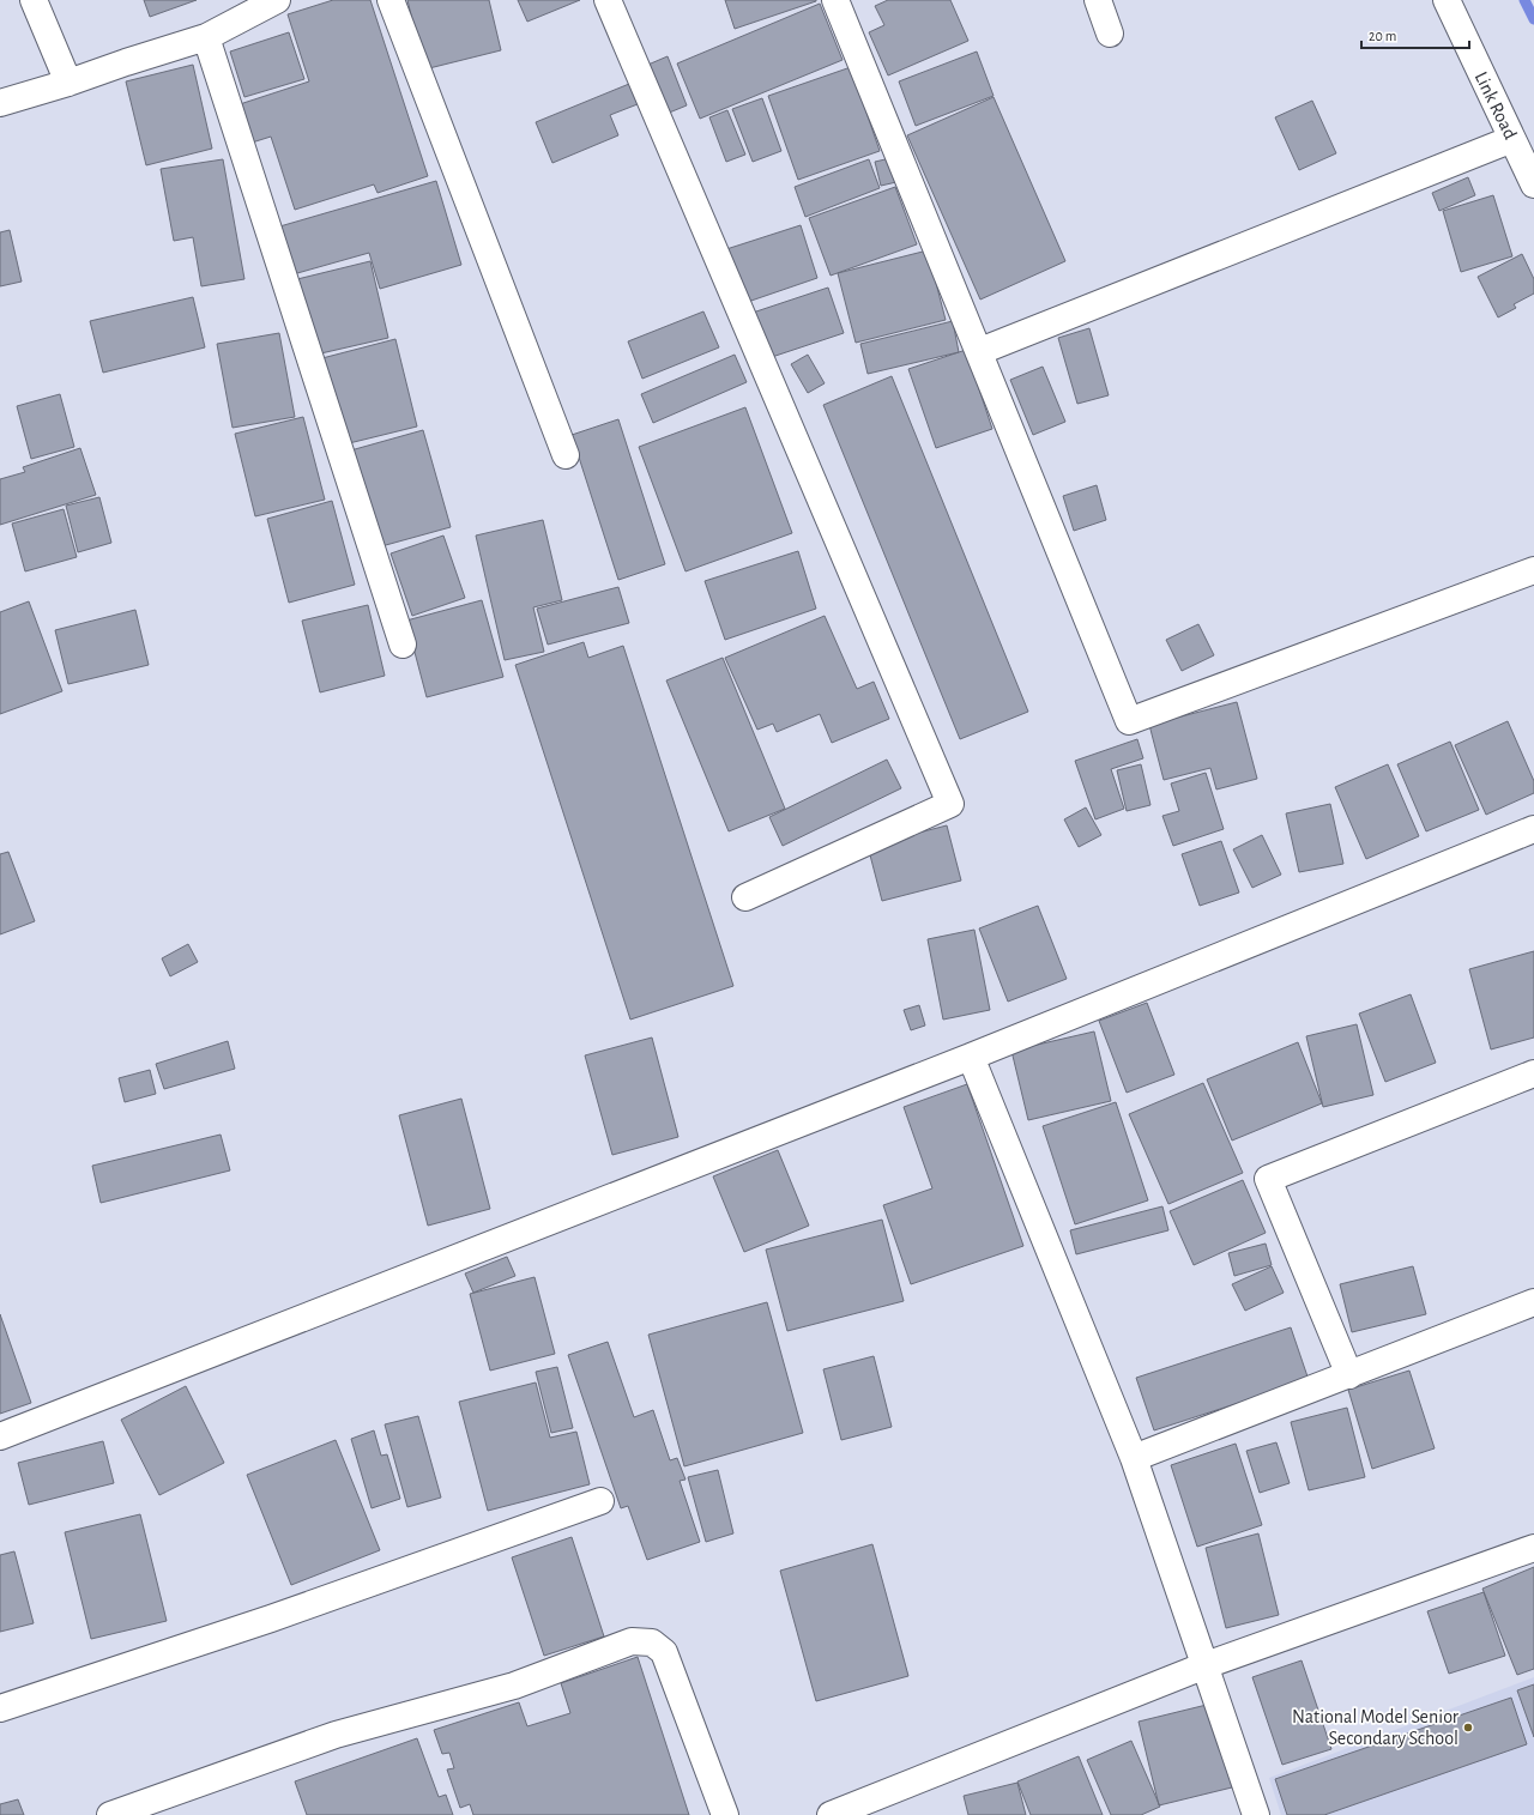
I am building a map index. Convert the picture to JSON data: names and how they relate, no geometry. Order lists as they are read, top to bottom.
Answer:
{
  "streets": {
    "street": ["Link Road"]
  },
  "places": ["National Model Senior Secondary School"],
  "scale_bar": "20 m"
}
